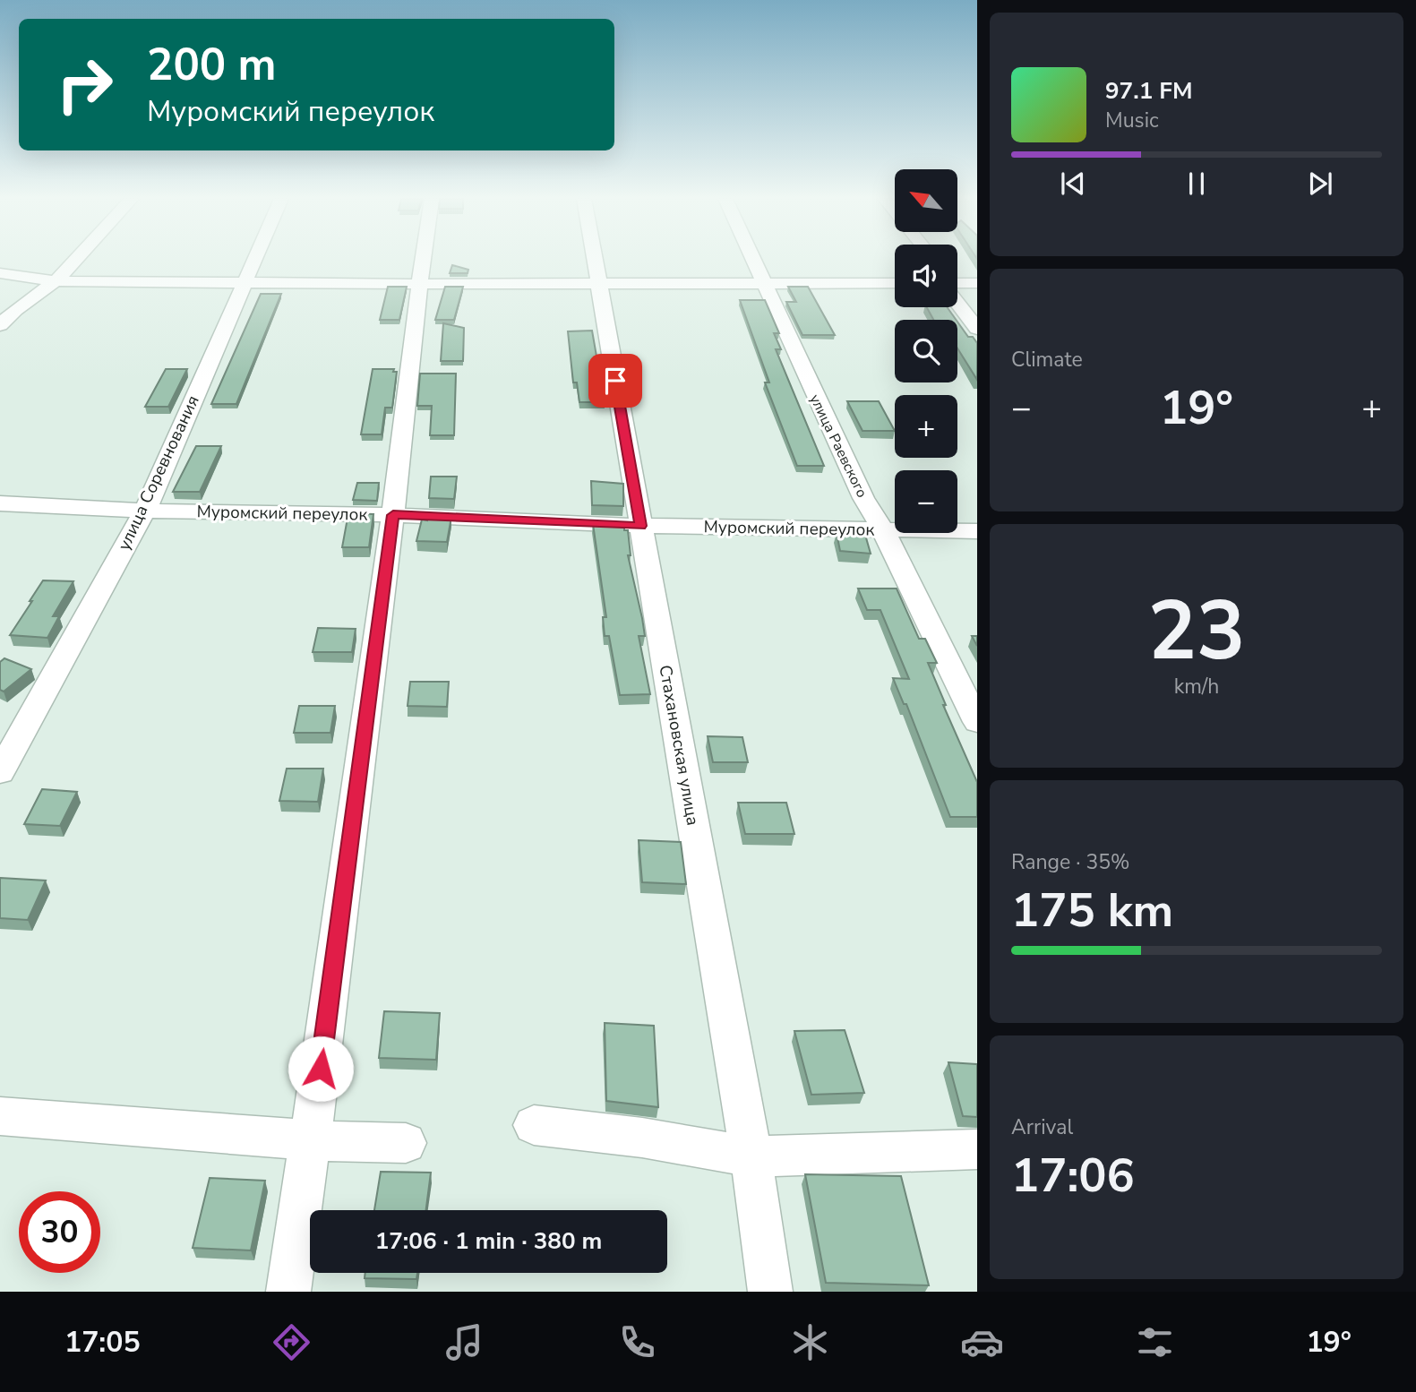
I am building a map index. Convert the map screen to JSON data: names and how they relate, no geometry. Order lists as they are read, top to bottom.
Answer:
{
  "streets": {
    "street": [
      "улица Раевского",
      "улица Соревнования",
      "Муромский переулок",
      "Стахановская улица"
    ]
  },
  "crossings": [
    ["улица Раевского", "Муромский переулок"],
    ["улица Соревнования", "Муромский переулок"],
    ["Муромский переулок", "Стахановская улица"]
  ],
  "north": "top left",
  "page": {
    "turn": ["200 m", "Муромский переулок"],
    "song": ["97.1 FM", "Music"],
    "map_buttons": ["+", "−"],
    "tile": [
      "Climate",
      ["23", "km/h"],
      ["Range · 35%", "175 km"],
      ["Arrival", "17:06"]
    ],
    "heat": ["−", "19°", "+"],
    "limit": "30",
    "trip": "17:06 · 1 min · 380 m",
    "tabs": ["17:05", "19°"]
  }
}
